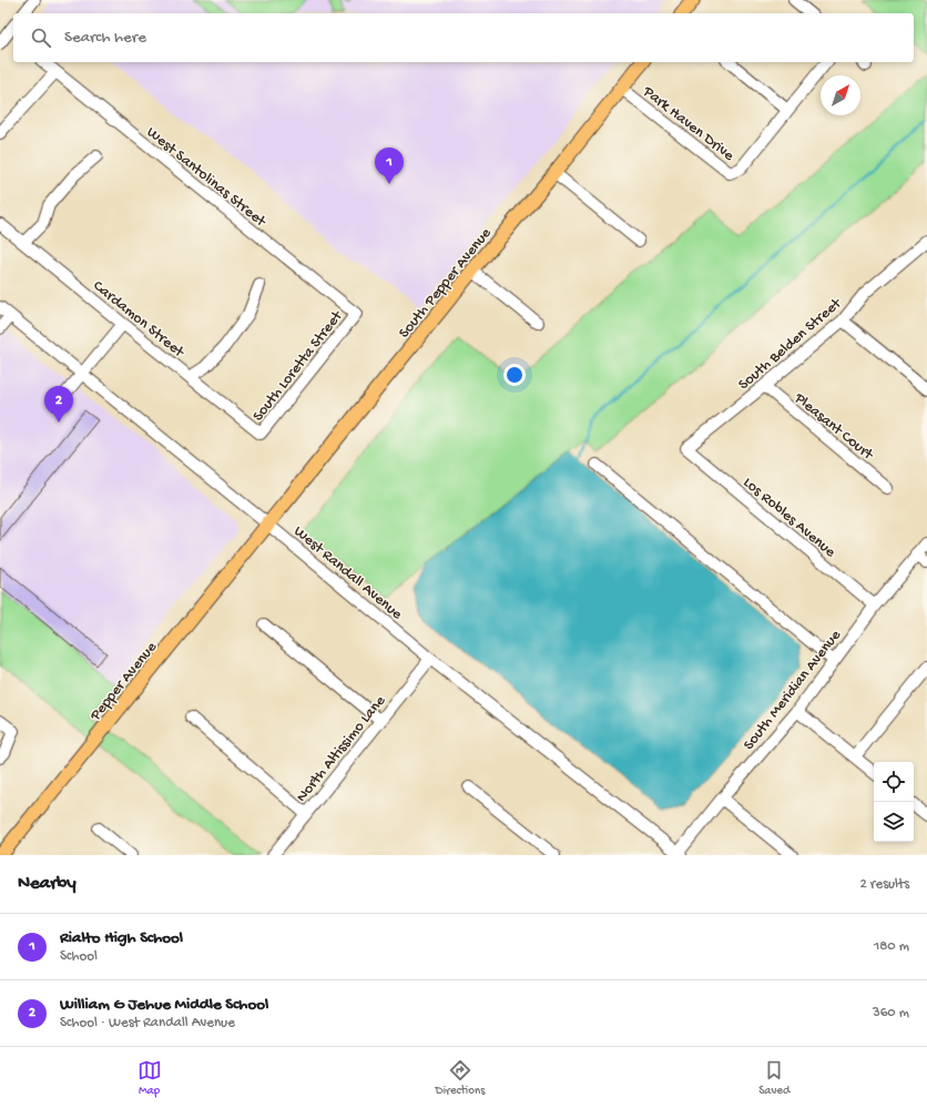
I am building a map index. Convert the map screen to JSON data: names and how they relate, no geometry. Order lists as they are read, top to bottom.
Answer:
{
  "streets": {
    "main road": ["South Pepper Avenue", "Pepper Avenue"],
    "street": [
      "Park Haven Drive",
      "West Santolinas Street",
      "Cardamon Street",
      "South Belden Street",
      "South Loretta Street",
      "Pleasant Court",
      "Los Robles Avenue",
      "West Randall Avenue",
      "South Meridian Avenue",
      "North Altissimo Lane"
    ]
  },
  "crossings": [
    ["Park Haven Drive", "South Pepper Avenue"],
    ["West Santolinas Street", "South Loretta Street"],
    ["South Pepper Avenue", "West Randall Avenue"],
    ["South Pepper Avenue", "Pepper Avenue"],
    ["Cardamon Street", "South Loretta Street"],
    ["South Belden Street", "Pleasant Court"],
    ["South Belden Street", "Los Robles Avenue"],
    ["Los Robles Avenue", "South Meridian Avenue"],
    ["West Randall Avenue", "Pepper Avenue"],
    ["West Randall Avenue", "South Meridian Avenue"],
    ["West Randall Avenue", "North Altissimo Lane"]
  ],
  "north": "top right",
  "page": {
    "search": "Search here",
    "pins": ["1", "2"],
    "heading": ["Nearby", "2 results"],
    "list": [
      {
        "mark": "1",
        "name": "Rialto High School",
        "note": "School",
        "value": "180 m"
      },
      {
        "mark": "2",
        "name": "William G Jehue Middle School",
        "note": "School · West Randall Avenue",
        "value": "360 m"
      }
    ],
    "nav": ["Map", "Directions", "Saved"]
  }
}
